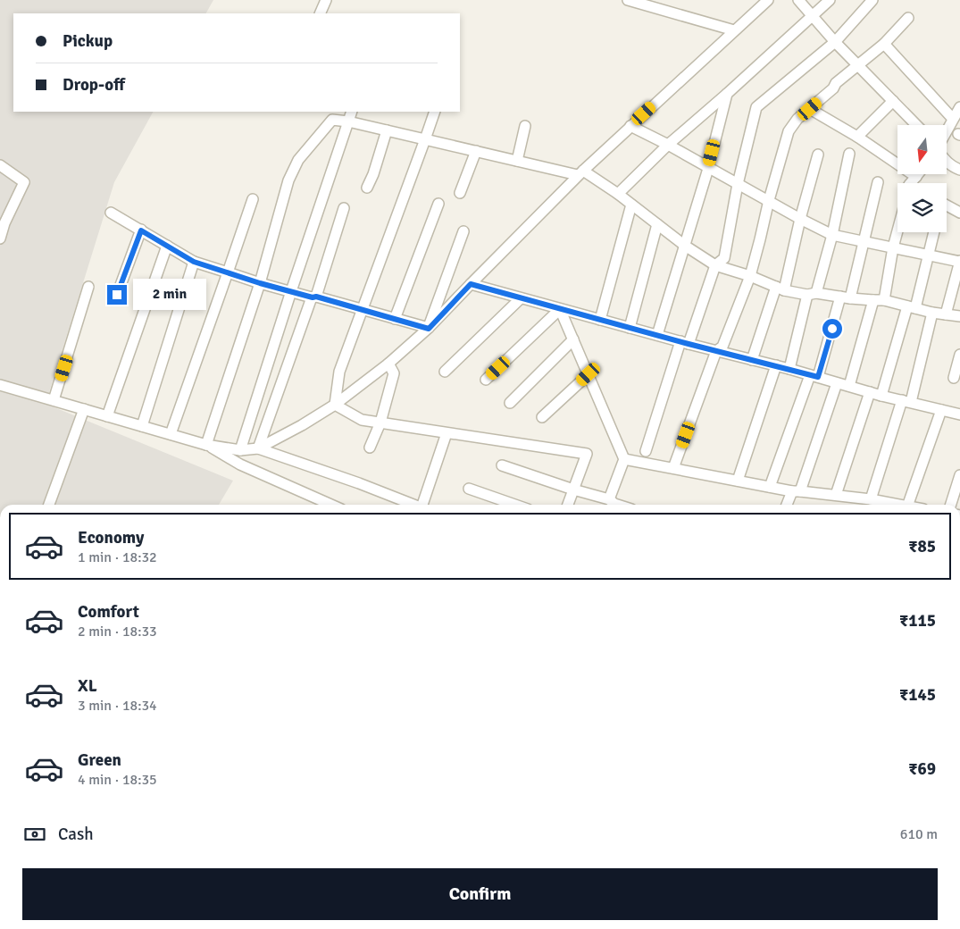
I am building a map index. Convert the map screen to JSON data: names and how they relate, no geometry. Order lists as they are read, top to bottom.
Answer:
{
  "north": "bottom",
  "page": {
    "banner": ["Pickup", "Drop-off"],
    "bubble": "2 min",
    "list": [
      {
        "name": "Economy",
        "note": "1 min · 18:32",
        "value": "₹85"
      },
      {
        "name": "Comfort",
        "note": "2 min · 18:33",
        "value": "₹115"
      },
      {
        "name": "XL",
        "note": "3 min · 18:34",
        "value": "₹145"
      },
      {
        "name": "Green",
        "note": "4 min · 18:35",
        "value": "₹69"
      }
    ],
    "pay": ["Cash", "610 m"],
    "buttons": "Confirm"
  }
}
